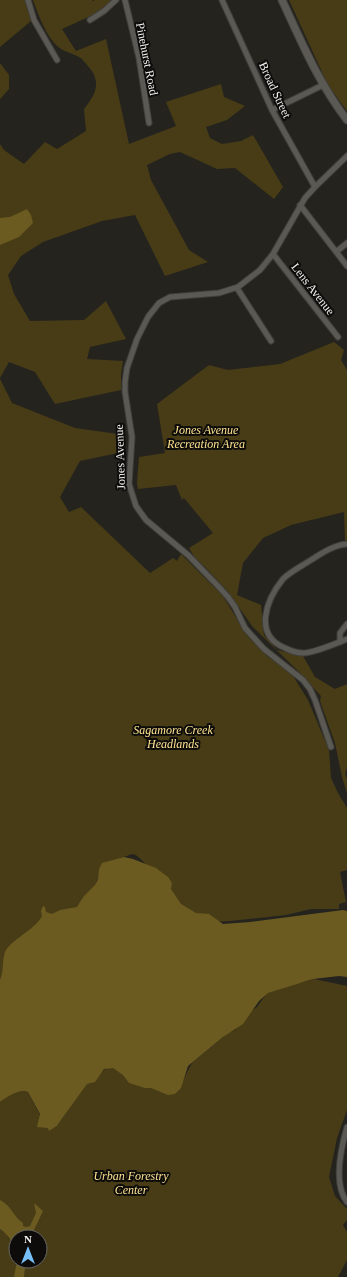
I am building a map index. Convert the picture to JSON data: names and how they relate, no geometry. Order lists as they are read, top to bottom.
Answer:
{
  "streets": {
    "street": [
      "Pinehurst Road",
      "Broad Street",
      "Lens Avenue",
      "Jones Avenue"
    ]
  },
  "crossings": [
    ["Broad Street", "Jones Avenue"],
    ["Lens Avenue", "Jones Avenue"]
  ],
  "parks": ["Jones Avenue Recreation Area", "Sagamore Creek Headlands", "Urban Forestry Center"],
  "north": "top"
}
